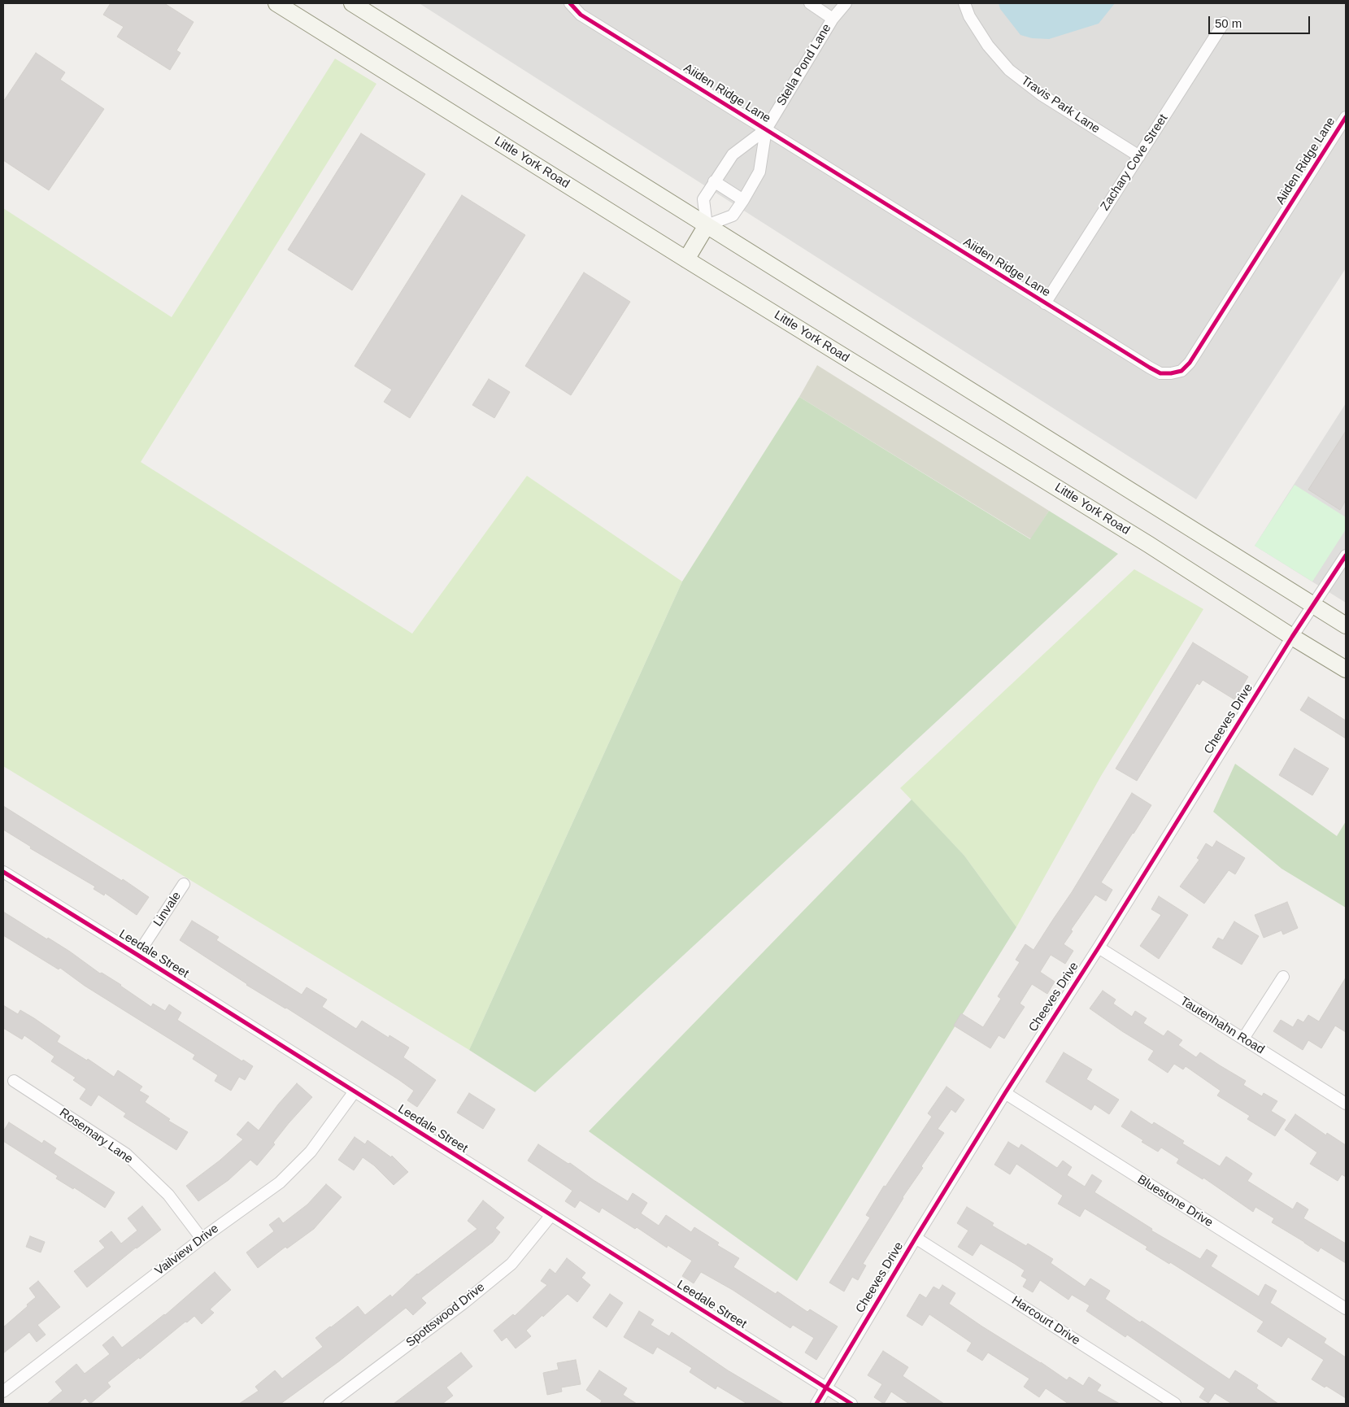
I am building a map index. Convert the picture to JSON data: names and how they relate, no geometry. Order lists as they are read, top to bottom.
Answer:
{
  "streets": {
    "main road": ["Little York Road"],
    "street": [
      "Stella Pond Lane",
      "Aiiden Ridge Lane",
      "Travis Park Lane",
      "Zachary Cove Street",
      "Cheeves Drive",
      "Linvale",
      "Leedale Street",
      "Tautenhahn Road",
      "Rosemary Lane",
      "Bluestone Drive",
      "Vailview Drive",
      "Spottswood Drive",
      "Harcourt Drive"
    ]
  },
  "crossings": [
    ["Stella Pond Lane", "Aiiden Ridge Lane"],
    ["Aiiden Ridge Lane", "Zachary Cove Street"],
    ["Travis Park Lane", "Zachary Cove Street"],
    ["Little York Road", "Cheeves Drive"],
    ["Cheeves Drive", "Leedale Street"],
    ["Cheeves Drive", "Tautenhahn Road"],
    ["Cheeves Drive", "Bluestone Drive"],
    ["Cheeves Drive", "Harcourt Drive"],
    ["Linvale", "Leedale Street"],
    ["Leedale Street", "Vailview Drive"],
    ["Leedale Street", "Spottswood Drive"],
    ["Rosemary Lane", "Vailview Drive"]
  ],
  "scale_bar": "50 m"
}
